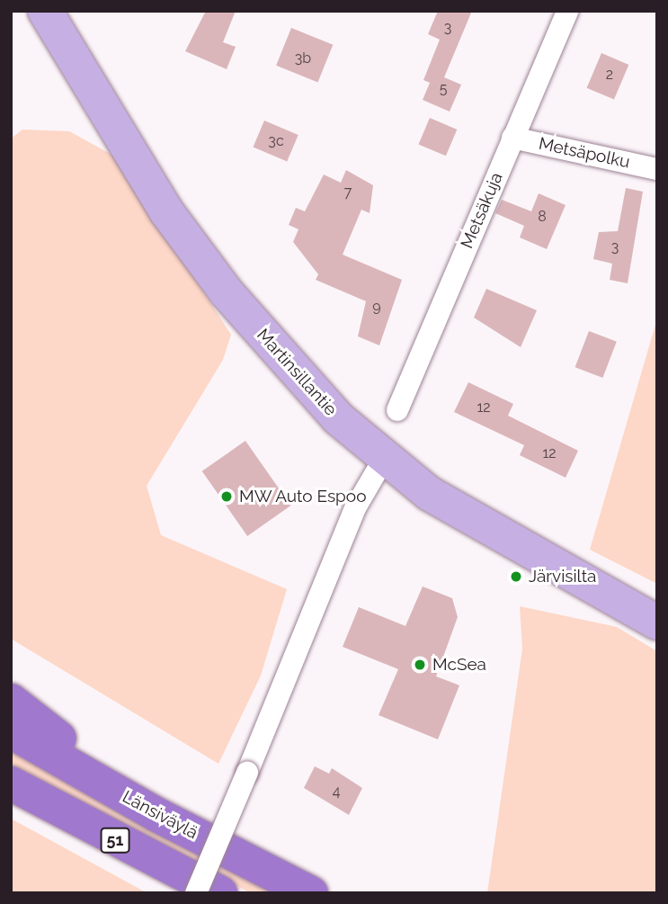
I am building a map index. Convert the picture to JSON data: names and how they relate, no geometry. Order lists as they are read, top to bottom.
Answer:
{
  "streets": {
    "highway": ["Länsiväylä", "51"],
    "main road": ["Martinsillantie"],
    "street": ["Metsäpolku", "Metsäkuja"]
  },
  "crossings": [
    ["Metsäpolku", "Metsäkuja"]
  ],
  "places": ["MW Auto Espoo", "Järvisilta", "McSea"],
  "house_numbers": [
    "3",
    "3b",
    "2",
    "5",
    "3c",
    "7",
    "8",
    "3",
    "9",
    "12",
    "12",
    "4"
  ]
}
